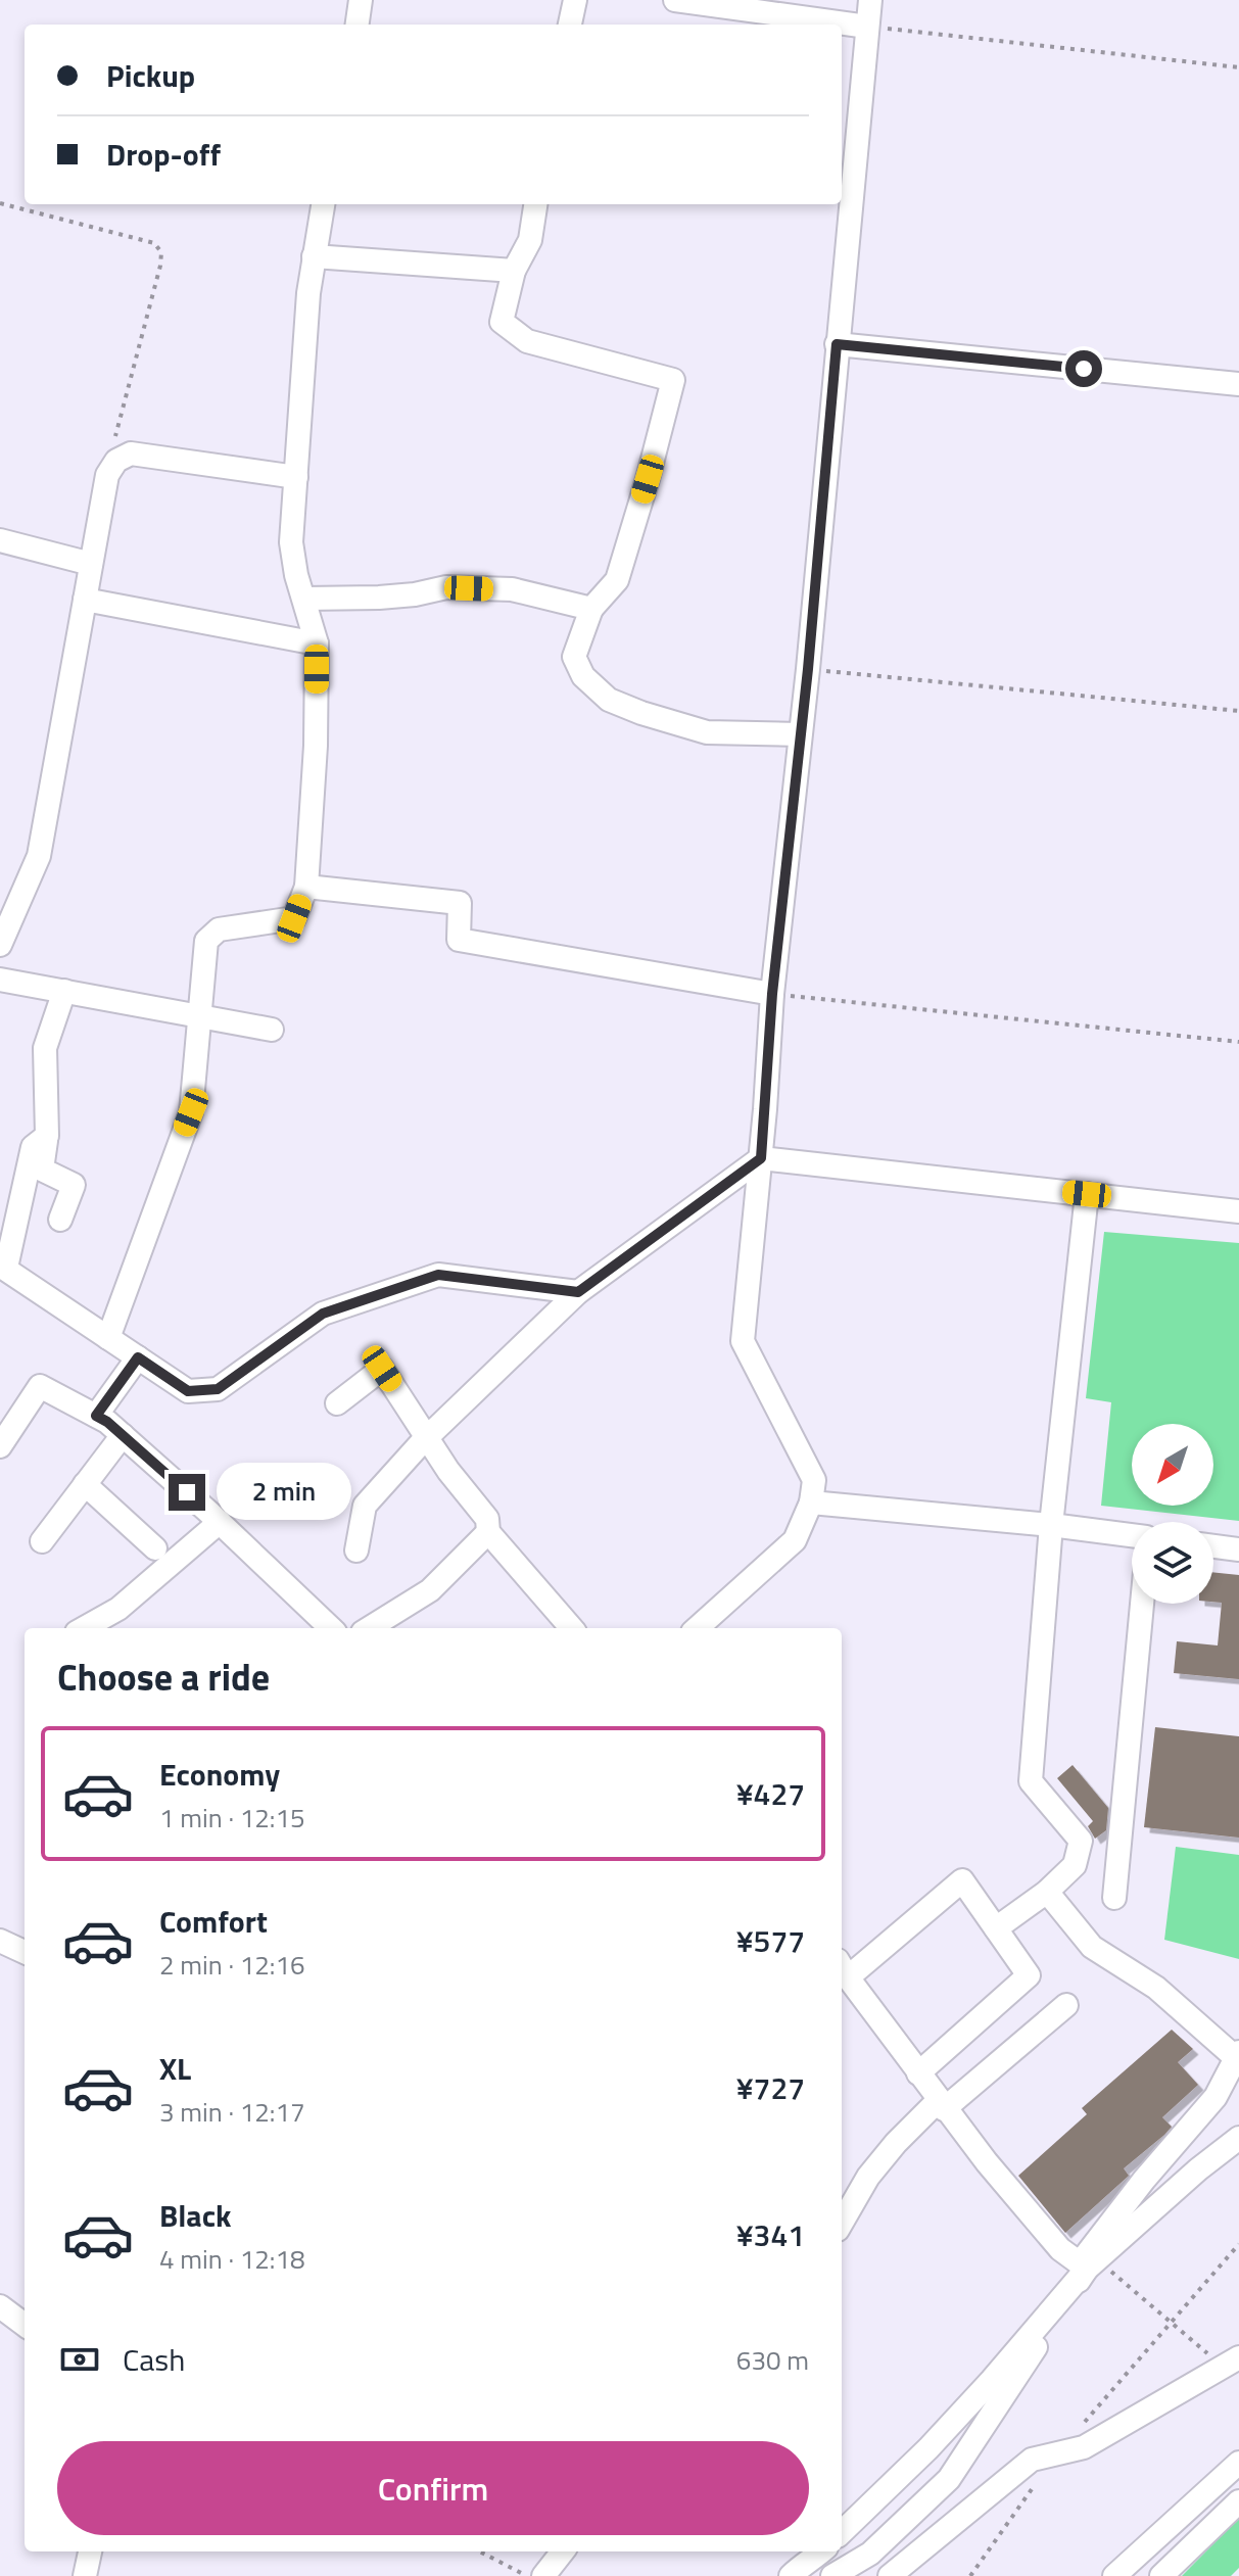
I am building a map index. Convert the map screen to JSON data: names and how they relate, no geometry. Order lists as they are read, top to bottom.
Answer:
{
  "north": "bottom left",
  "page": {
    "banner": ["Pickup", "Drop-off"],
    "bubble": "2 min",
    "heading": "Choose a ride",
    "list": [
      {
        "name": "Economy",
        "note": "1 min · 12:15",
        "value": "¥427"
      },
      {
        "name": "Comfort",
        "note": "2 min · 12:16",
        "value": "¥577"
      },
      {
        "name": "XL",
        "note": "3 min · 12:17",
        "value": "¥727"
      },
      {
        "name": "Black",
        "note": "4 min · 12:18",
        "value": "¥341"
      }
    ],
    "pay": ["Cash", "630 m"],
    "buttons": "Confirm"
  }
}
